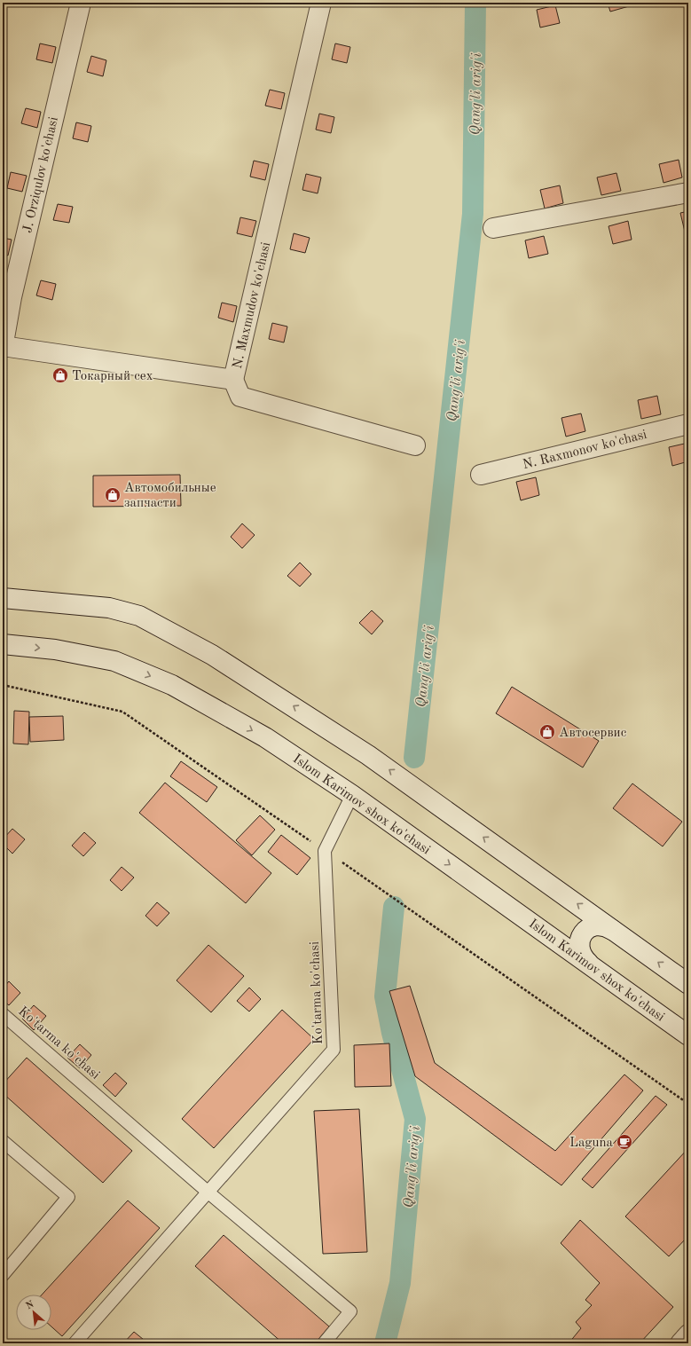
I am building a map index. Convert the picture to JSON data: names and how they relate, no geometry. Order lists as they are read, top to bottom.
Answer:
{
  "streets": {
    "main road": [
      "J. Orziqulov ko'chasi",
      "N. Maxmudov ko'chasi",
      "N. Raxmonov ko'chasi",
      "Islom Karimov shox ko'chasi"
    ],
    "lane": ["Ko'tarma ko'chasi"]
  },
  "crossings": [
    ["J. Orziqulov ko'chasi", "N. Maxmudov ko'chasi"],
    ["Islom Karimov shox ko'chasi", "Ko'tarma ko'chasi"]
  ],
  "water": ["Qang'li arig'i"],
  "places": {
    "shop": ["Токарный сех", "Автомобильные запчасти", "Автосервис"],
    "cafe": ["Laguna"]
  },
  "north": "top left"
}
